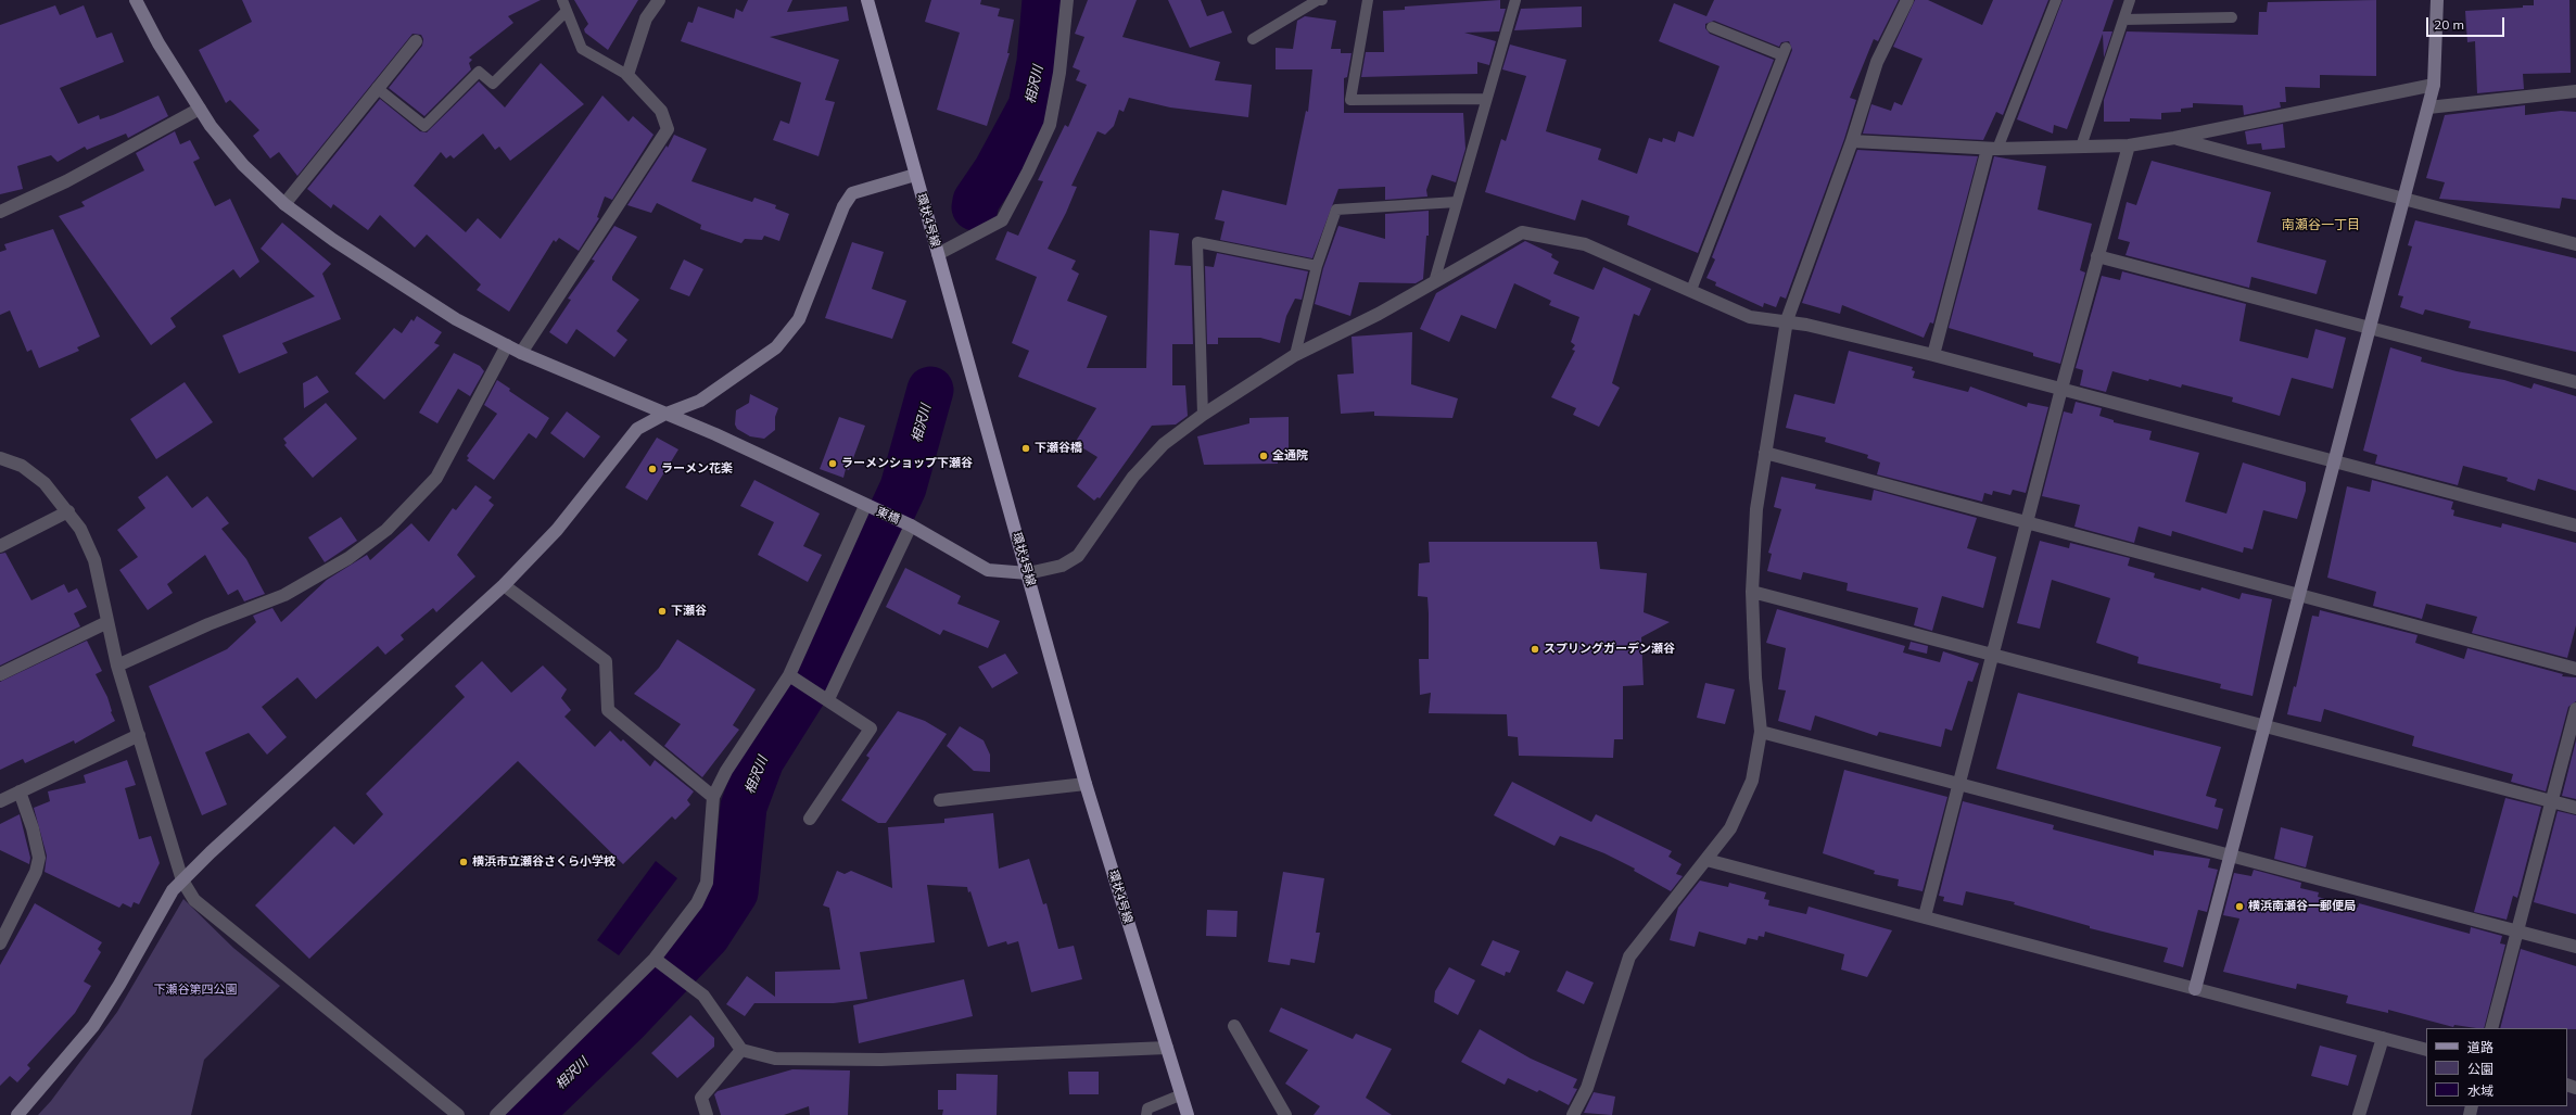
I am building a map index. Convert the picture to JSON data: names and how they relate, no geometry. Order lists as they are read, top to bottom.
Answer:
{
  "streets": {
    "main road": ["環状4号線"],
    "street": ["東橋"]
  },
  "crossings": [
    ["環状4号線", "東橋"]
  ],
  "districts": ["南瀬谷一丁目"],
  "water": ["相沢川"],
  "parks": ["下瀬谷第四公園"],
  "places": [
    "下瀬谷橋",
    "全通院",
    "ラーメンショップ下瀬谷",
    "ラーメン花楽",
    "下瀬谷",
    "スプリングガーデン瀬谷",
    "横浜市立瀬谷さくら小学校",
    "横浜南瀬谷一郵便局"
  ],
  "legend": ["道路", "公園", "水域"],
  "scale_bar": "20 m"
}
